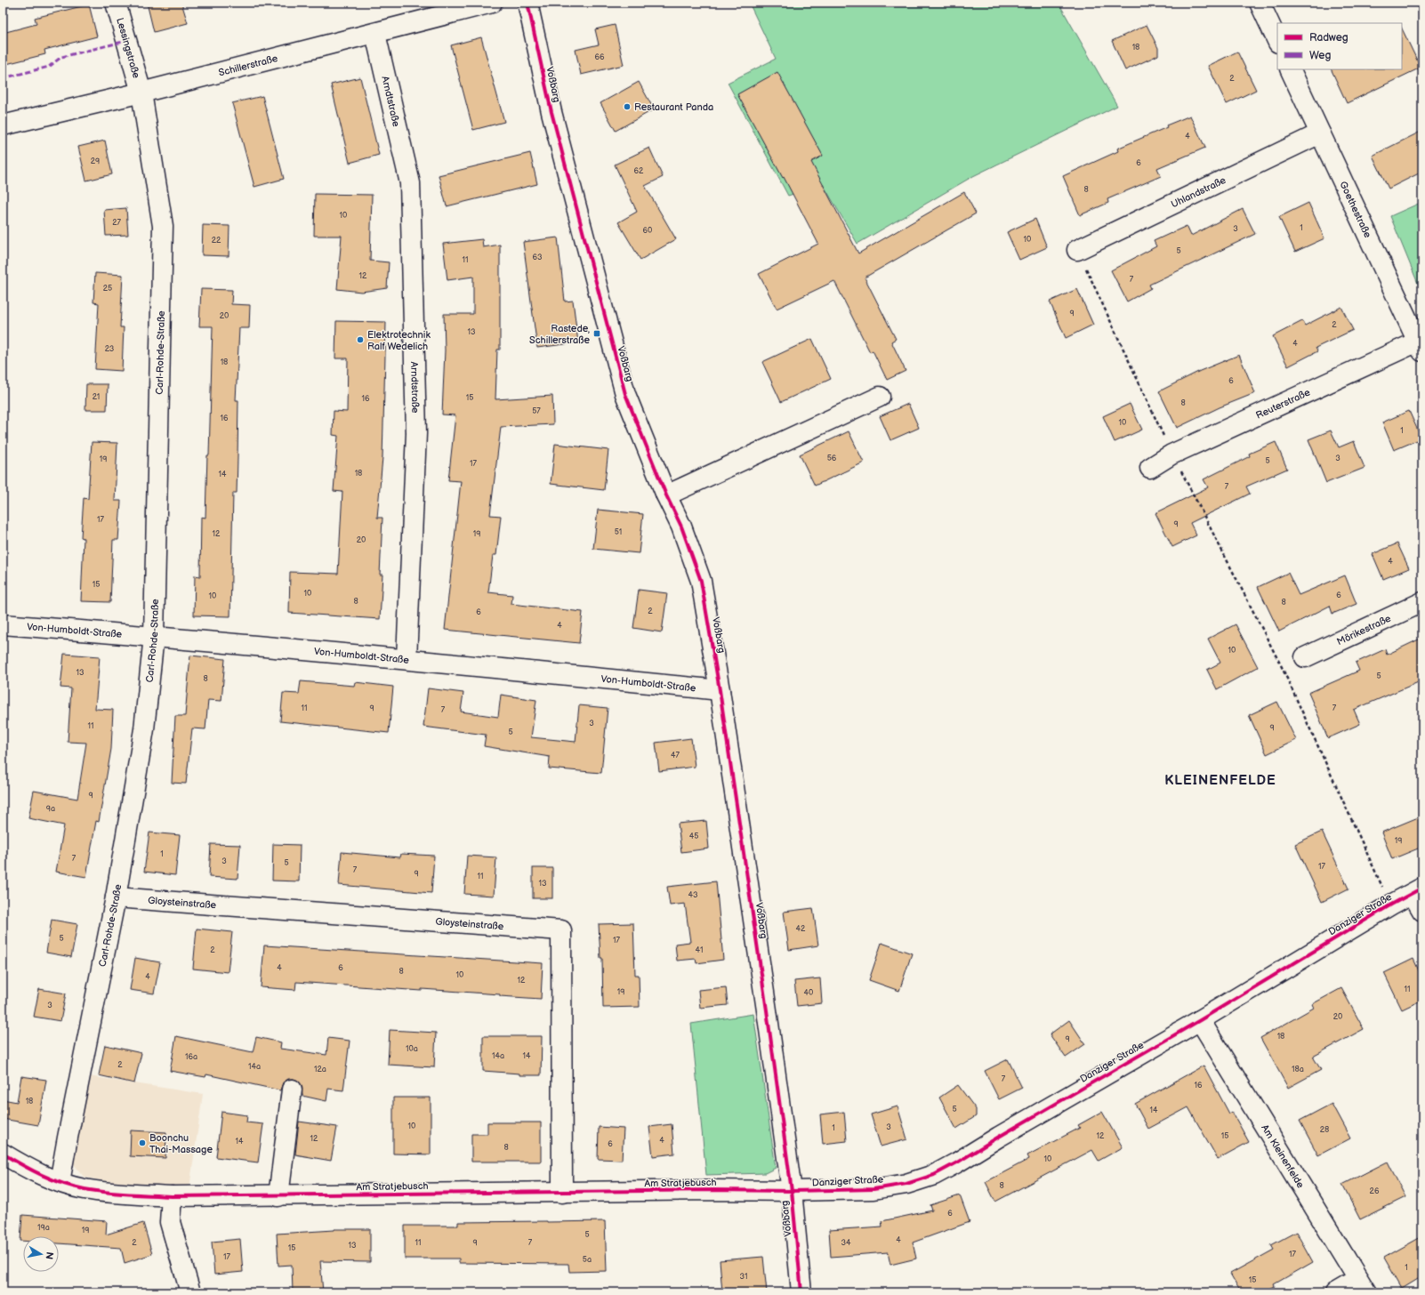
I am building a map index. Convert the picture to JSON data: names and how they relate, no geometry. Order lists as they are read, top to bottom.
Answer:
{
  "streets": {
    "street": [
      "Lessingstraße",
      "Schillerstraße",
      "Voßbarg",
      "Arndtstraße",
      "Uhlandstraße",
      "Goethestraße",
      "Carl-Rohde-Straße",
      "Reuterstraße",
      "Von-Humboldt-Straße",
      "Mörikestraße",
      "Gloysteinstraße",
      "Danziger Straße",
      "Am Kleinenfelde",
      "Am Stratjebusch"
    ]
  },
  "crossings": [
    ["Lessingstraße", "Schillerstraße"],
    ["Lessingstraße", "Carl-Rohde-Straße"],
    ["Schillerstraße", "Arndtstraße"],
    ["Schillerstraße", "Carl-Rohde-Straße"],
    ["Voßbarg", "Von-Humboldt-Straße"],
    ["Voßbarg", "Danziger Straße"],
    ["Voßbarg", "Am Stratjebusch"],
    ["Arndtstraße", "Von-Humboldt-Straße"],
    ["Uhlandstraße", "Goethestraße"],
    ["Goethestraße", "Reuterstraße"],
    ["Carl-Rohde-Straße", "Von-Humboldt-Straße"],
    ["Carl-Rohde-Straße", "Gloysteinstraße"],
    ["Carl-Rohde-Straße", "Am Stratjebusch"],
    ["Gloysteinstraße", "Am Stratjebusch"],
    ["Danziger Straße", "Am Kleinenfelde"],
    ["Danziger Straße", "Am Stratjebusch"]
  ],
  "districts": ["KLEINENFELDE"],
  "places": {
    "other": ["Restaurant Panda", "Elektrotechnik Ralf Wedelich", "Boonchu Thai-Massage"],
    "transit": ["Rastede, Schillerstraße"]
  },
  "house_numbers": [
    "18",
    "66",
    "2",
    "4",
    "29",
    "6",
    "62",
    "8",
    "10",
    "27",
    "1",
    "3",
    "60",
    "10",
    "22",
    "5",
    "63",
    "11",
    "12",
    "7",
    "25",
    "9",
    "20",
    "2",
    "13",
    "4",
    "23",
    "18",
    "6",
    "21",
    "15",
    "16",
    "8",
    "57",
    "16",
    "10",
    "1",
    "56",
    "3",
    "19",
    "5",
    "17",
    "18",
    "14",
    "7",
    "17",
    "9",
    "51",
    "12",
    "19",
    "20",
    "4",
    "15",
    "10",
    "6",
    "10",
    "8",
    "8",
    "2",
    "6",
    "4",
    "10",
    "13",
    "5",
    "8",
    "11",
    "9",
    "7",
    "7",
    "3",
    "11",
    "9",
    "5",
    "47",
    "9",
    "9a",
    "45",
    "19",
    "1",
    "7",
    "3",
    "5",
    "17",
    "7",
    "9",
    "11",
    "13",
    "43",
    "42",
    "5",
    "17",
    "2",
    "41",
    "4",
    "6",
    "8",
    "10",
    "4",
    "12",
    "11",
    "19",
    "40",
    "3",
    "20",
    "18",
    "9",
    "10a",
    "14a",
    "14",
    "16a",
    "2",
    "14a",
    "12a",
    "18a",
    "7",
    "16",
    "18",
    "5",
    "14",
    "10",
    "3",
    "1",
    "28",
    "12",
    "15",
    "12",
    "4",
    "14",
    "6",
    "8",
    "10",
    "8",
    "26",
    "6",
    "19a",
    "19",
    "5",
    "4",
    "2",
    "11",
    "9",
    "7",
    "34",
    "13",
    "15",
    "17",
    "17",
    "5a",
    "1",
    "31",
    "15"
  ],
  "legend": ["Radweg", "Weg"],
  "north": "right"
}
